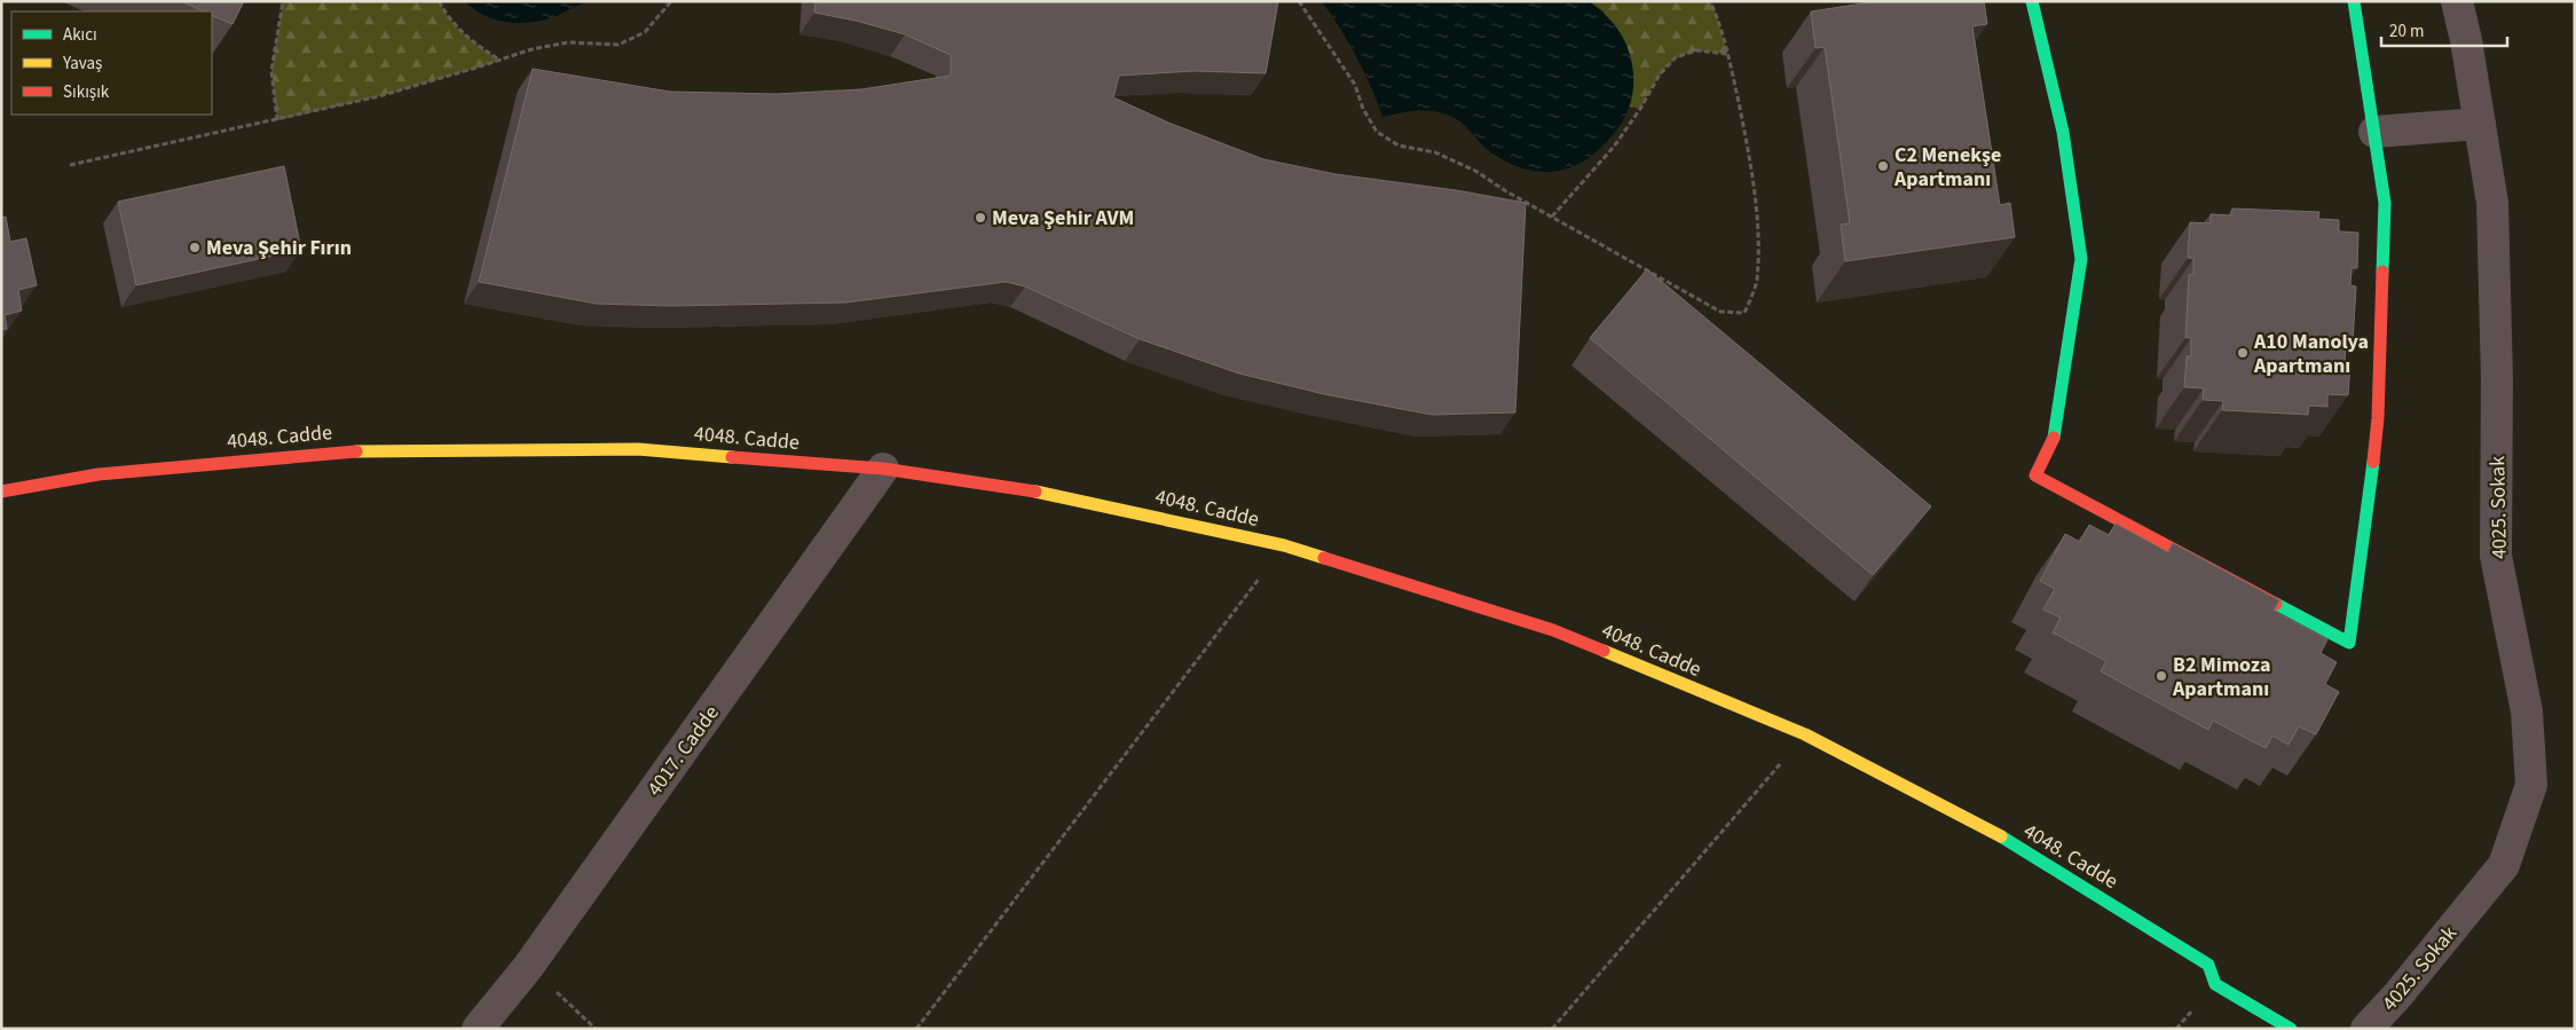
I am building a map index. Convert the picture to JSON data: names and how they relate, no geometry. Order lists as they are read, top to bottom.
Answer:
{
  "streets": {
    "street": ["4048. Cadde", "4025. Sokak", "4017. Cadde"]
  },
  "crossings": [
    ["4048. Cadde", "4017. Cadde"]
  ],
  "places": [
    "C2 Menekşe Apartmanı",
    "Meva Şehir AVM",
    "Meva Şehir Fırın",
    "A10 Manolya Apartmanı",
    "B2 Mimoza Apartmanı"
  ],
  "legend": ["Akıcı", "Yavaş", "Sıkışık"],
  "scale_bar": "20 m"
}
